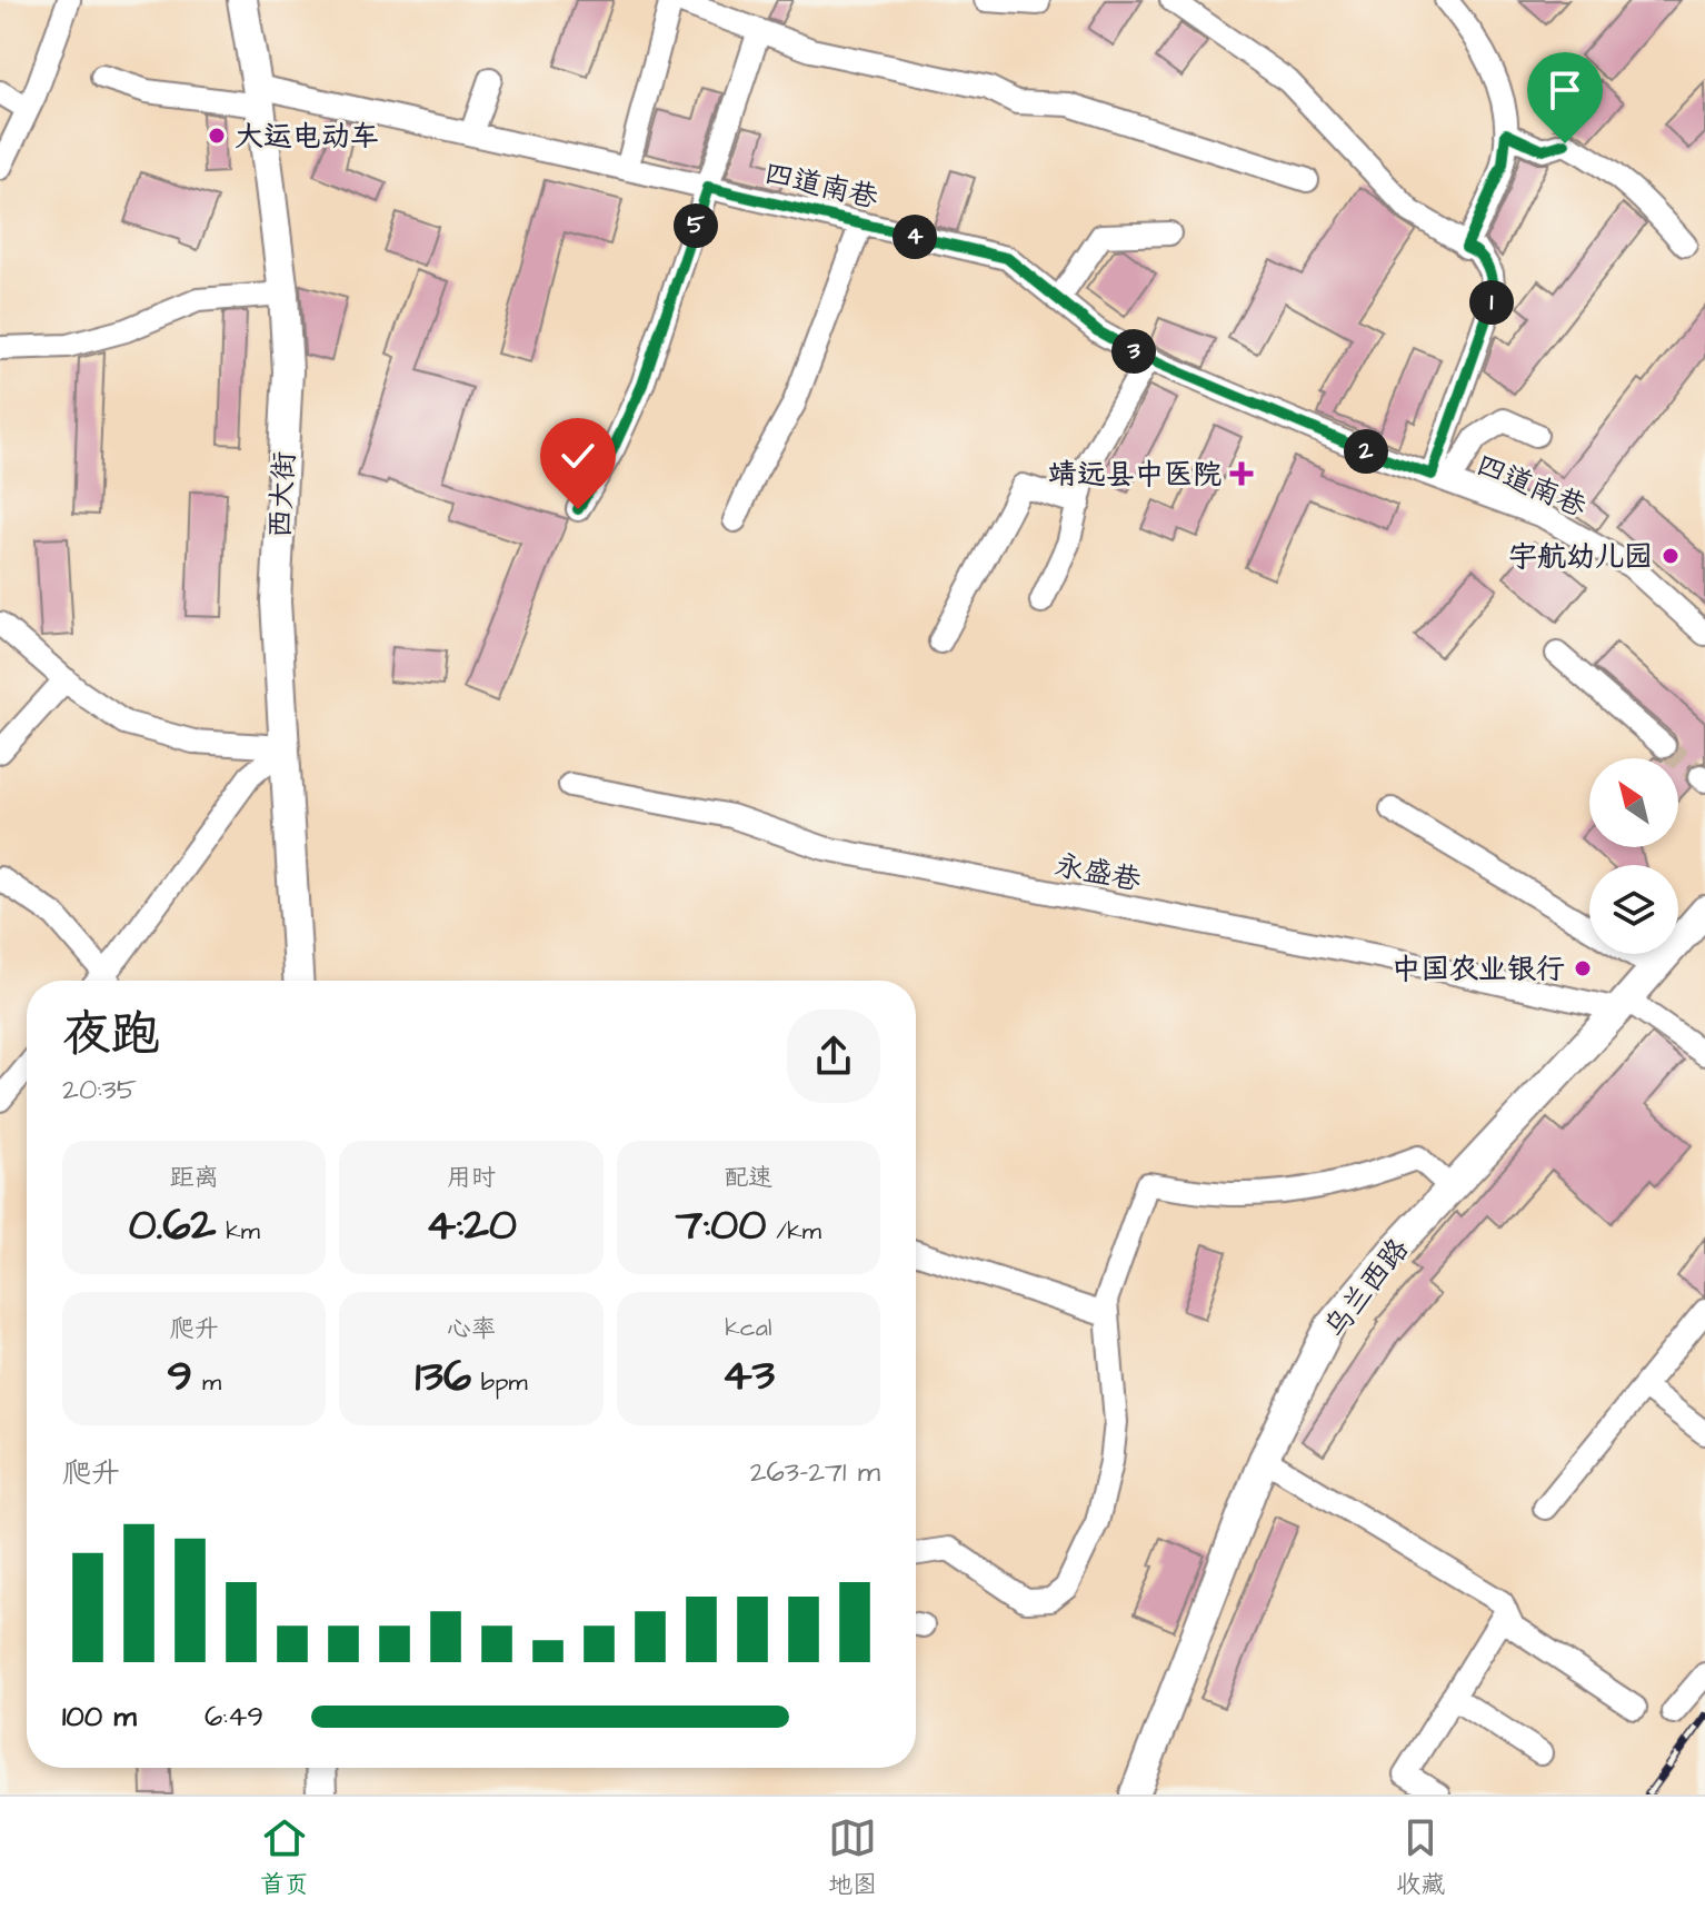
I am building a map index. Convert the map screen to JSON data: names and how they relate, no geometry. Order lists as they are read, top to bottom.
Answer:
{
  "streets": {
    "main road": ["西大街", "乌兰西路"],
    "street": ["四道南巷", "永盛巷"]
  },
  "crossings": [
    ["四道南巷", "西大街"],
    ["永盛巷", "乌兰西路"]
  ],
  "places": {
    "other": ["大运电动车", "宇航幼儿园", "中国农业银行"],
    "health": ["靖远县中医院"]
  },
  "north": "top left",
  "page": {
    "pins": [
      "5",
      "4",
      "1",
      "3",
      "2"
    ],
    "heading": ["夜跑", "20:35"],
    "stats": [
      ["距离", "0.62 km"],
      ["用时", "4:20"],
      ["配速", "7:00 /km"],
      ["爬升", "9 m"],
      ["心率", "136 bpm"],
      ["kcal", "43"]
    ],
    "chart": ["爬升", "263–271 m"],
    "list": [
      {
        "name": "100 m",
        "note": "6:49"
      }
    ],
    "tabs": ["首页", "地图", "收藏"]
  }
}
